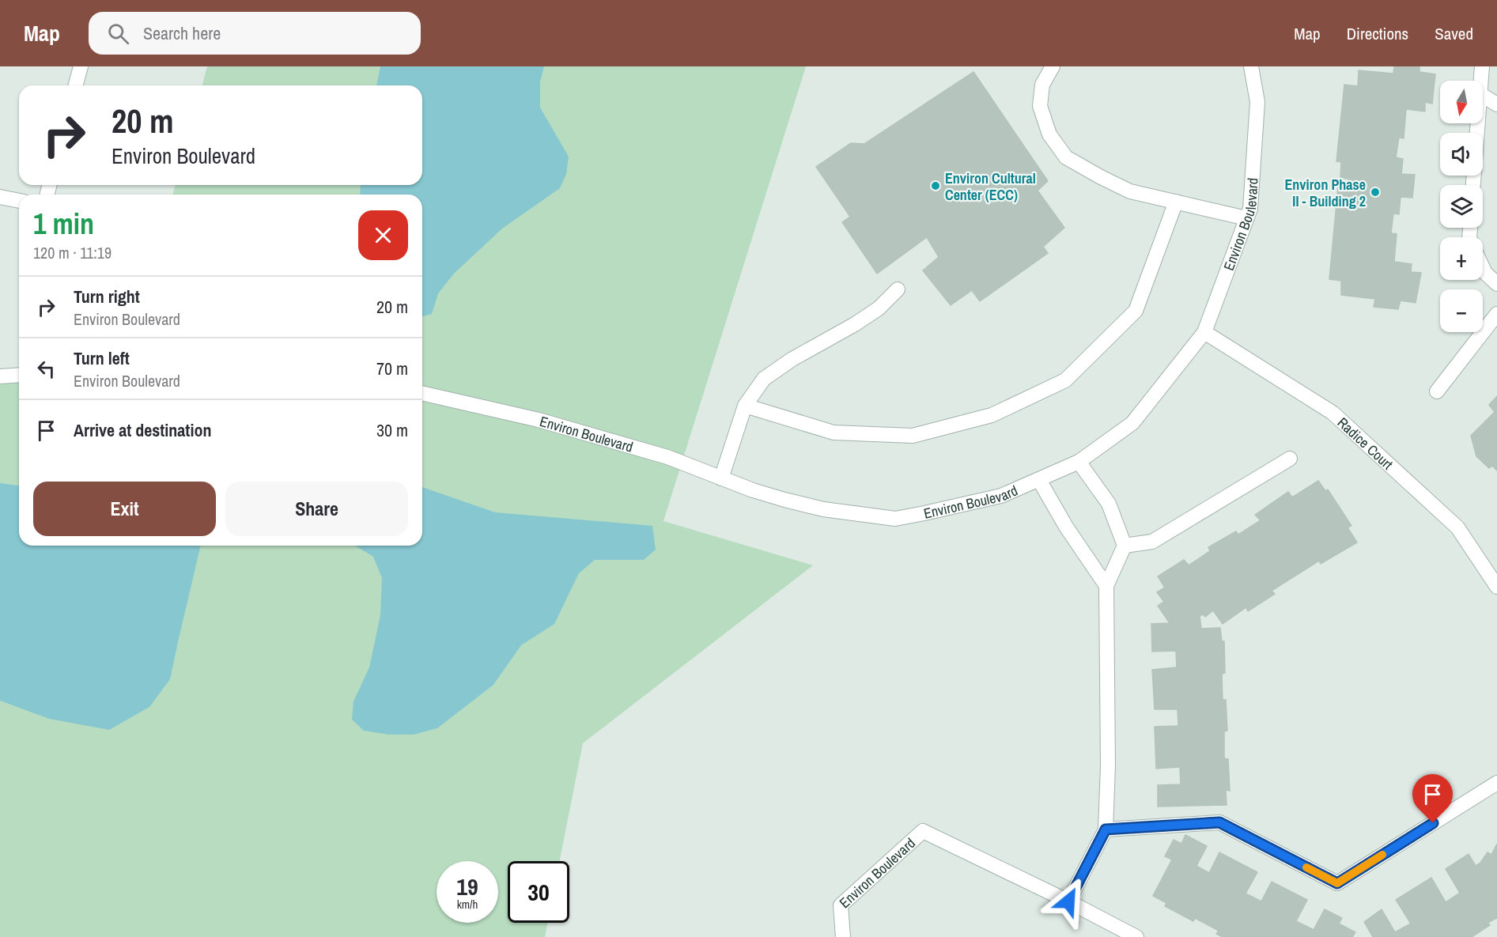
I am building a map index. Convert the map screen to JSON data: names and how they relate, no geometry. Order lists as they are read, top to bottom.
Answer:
{
  "streets": {
    "street": ["Environ Boulevard", "Radice Court"]
  },
  "crossings": [
    ["Environ Boulevard", "Radice Court"]
  ],
  "places": ["Environ Cultural Center (ECC)", "Environ Phase II - Building 2"],
  "north": "bottom",
  "page": {
    "header": "Map",
    "search": "Search here",
    "nav": ["Map", "Directions", "Saved"],
    "map_buttons": ["+", "−"],
    "turn": ["20 m", "Environ Boulevard"],
    "heading": ["1 min", "120 m · 11:19"],
    "list": [
      {
        "name": "Turn right",
        "note": "Environ Boulevard",
        "value": "20 m"
      },
      {
        "name": "Turn left",
        "note": "Environ Boulevard",
        "value": "70 m"
      },
      {
        "name": "Arrive at destination",
        "value": "30 m"
      }
    ],
    "buttons": ["Exit", "Share"],
    "speed": "19 km/h",
    "limit": "30"
  }
}
